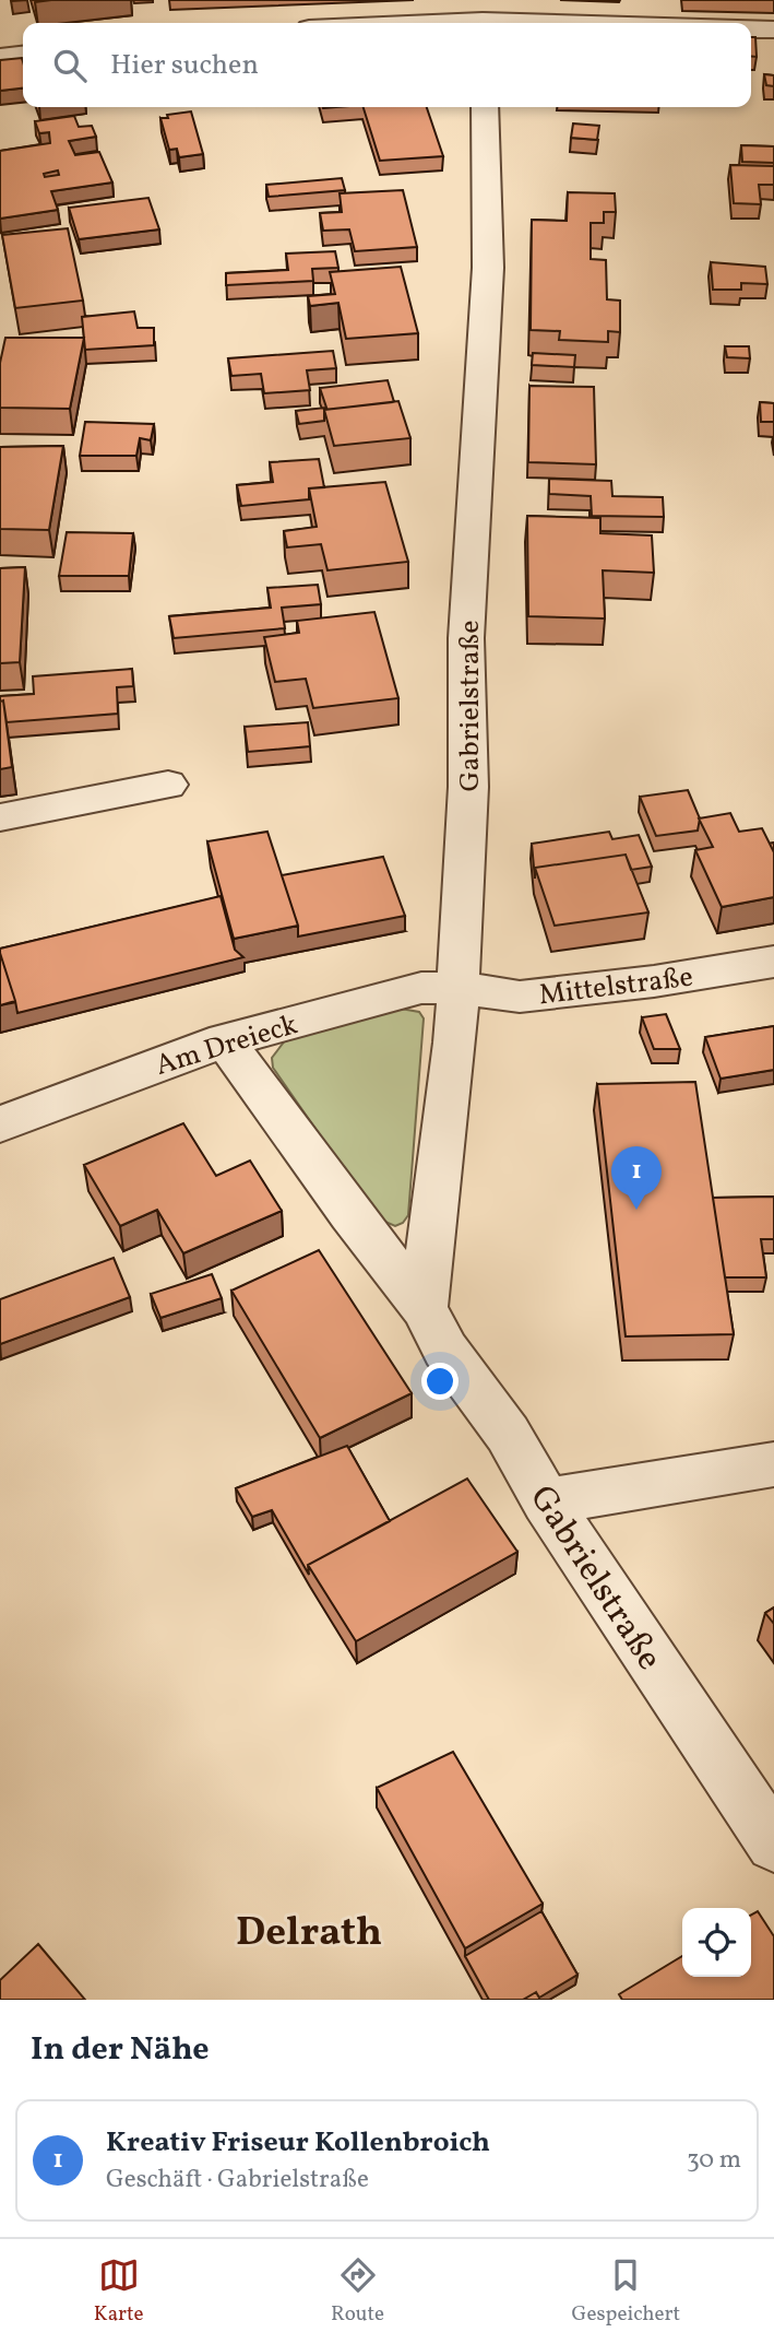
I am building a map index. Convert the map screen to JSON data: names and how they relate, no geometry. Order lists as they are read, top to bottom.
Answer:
{
  "streets": {
    "street": ["Gabrielstraße", "Mittelstraße", "Am Dreieck"]
  },
  "crossings": [
    ["Gabrielstraße", "Mittelstraße"],
    ["Gabrielstraße", "Am Dreieck"],
    ["Mittelstraße", "Am Dreieck"]
  ],
  "districts": ["Delrath"],
  "page": {
    "search": "Hier suchen",
    "pins": "1",
    "heading": "In der Nähe",
    "list": [
      {
        "mark": "1",
        "name": "Kreativ Friseur Kollenbroich",
        "note": "Geschäft · Gabrielstraße",
        "value": "30 m"
      }
    ],
    "nav": ["Karte", "Route", "Gespeichert"]
  }
}
